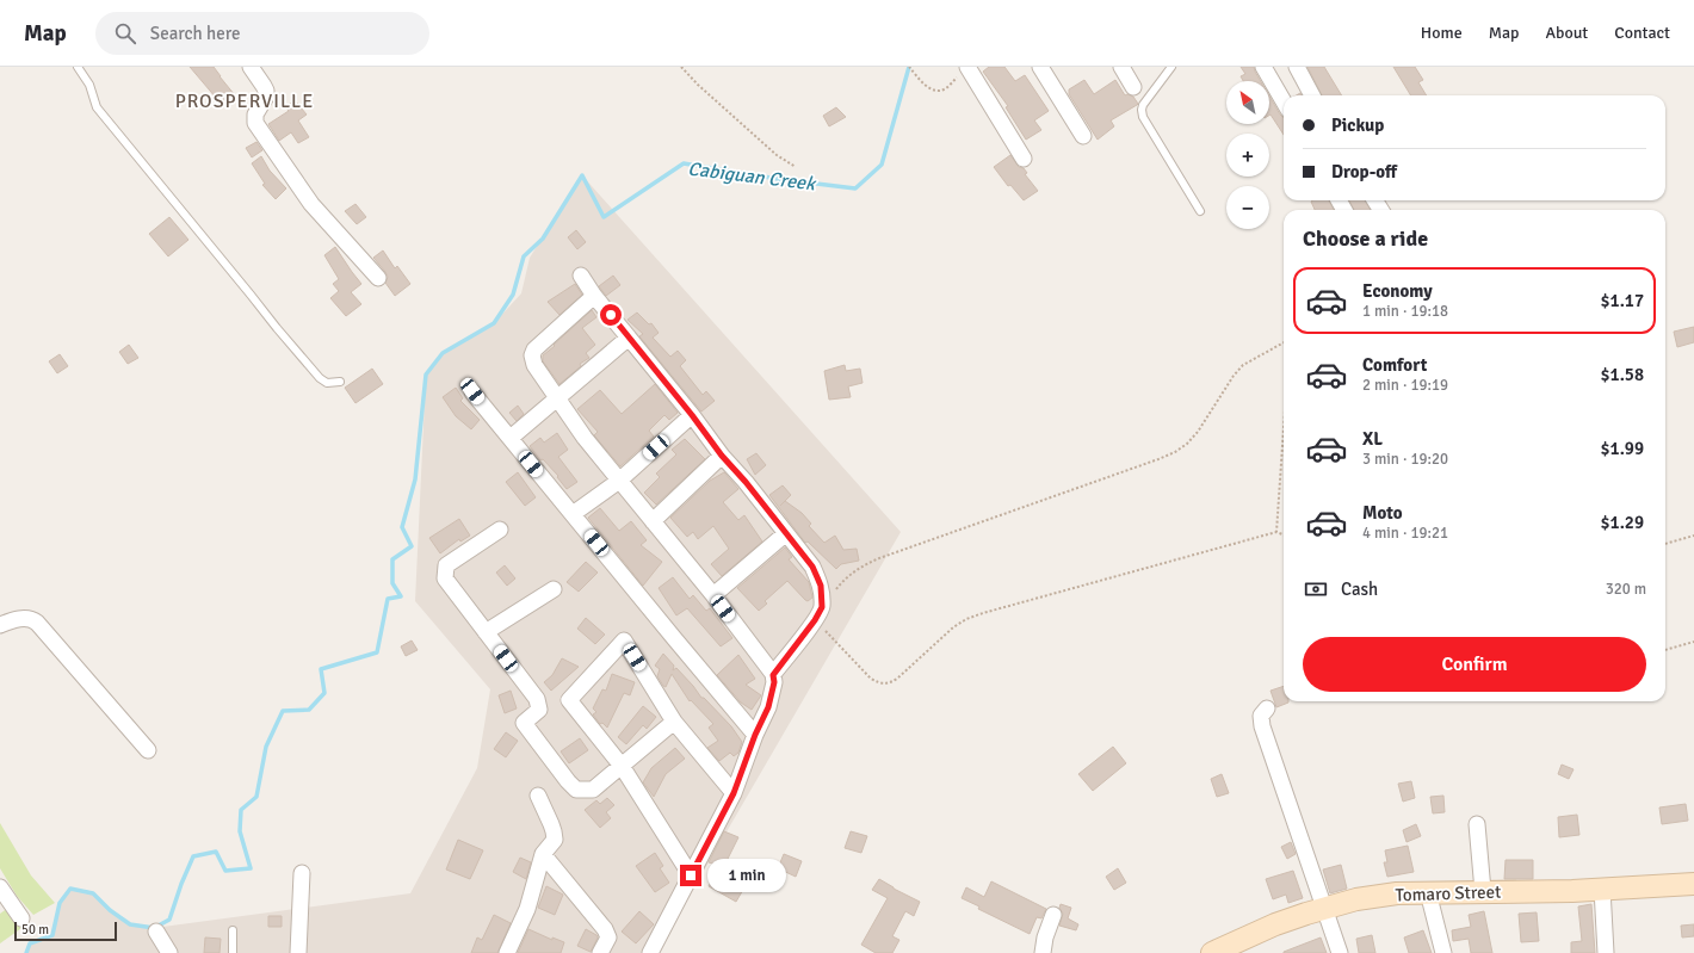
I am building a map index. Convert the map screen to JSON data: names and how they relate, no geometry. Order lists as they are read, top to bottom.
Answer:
{
  "streets": {
    "street": ["Tomaro Street"]
  },
  "districts": ["PROSPERVILLE"],
  "water": ["Cabiguan Creek"],
  "scale_bar": "50 m",
  "north": "top left",
  "page": {
    "header": "Map",
    "search": "Search here",
    "nav": [
      "Home",
      "Map",
      "About",
      "Contact"
    ],
    "map_buttons": ["+", "−"],
    "banner": ["Pickup", "Drop-off"],
    "heading": "Choose a ride",
    "list": [
      {
        "name": "Economy",
        "note": "1 min · 19:18",
        "value": "$1.17"
      },
      {
        "name": "Comfort",
        "note": "2 min · 19:19",
        "value": "$1.58"
      },
      {
        "name": "XL",
        "note": "3 min · 19:20",
        "value": "$1.99"
      },
      {
        "name": "Moto",
        "note": "4 min · 19:21",
        "value": "$1.29"
      }
    ],
    "pay": ["Cash", "320 m"],
    "buttons": "Confirm",
    "bubble": "1 min",
    "scale": "50 m"
  }
}
